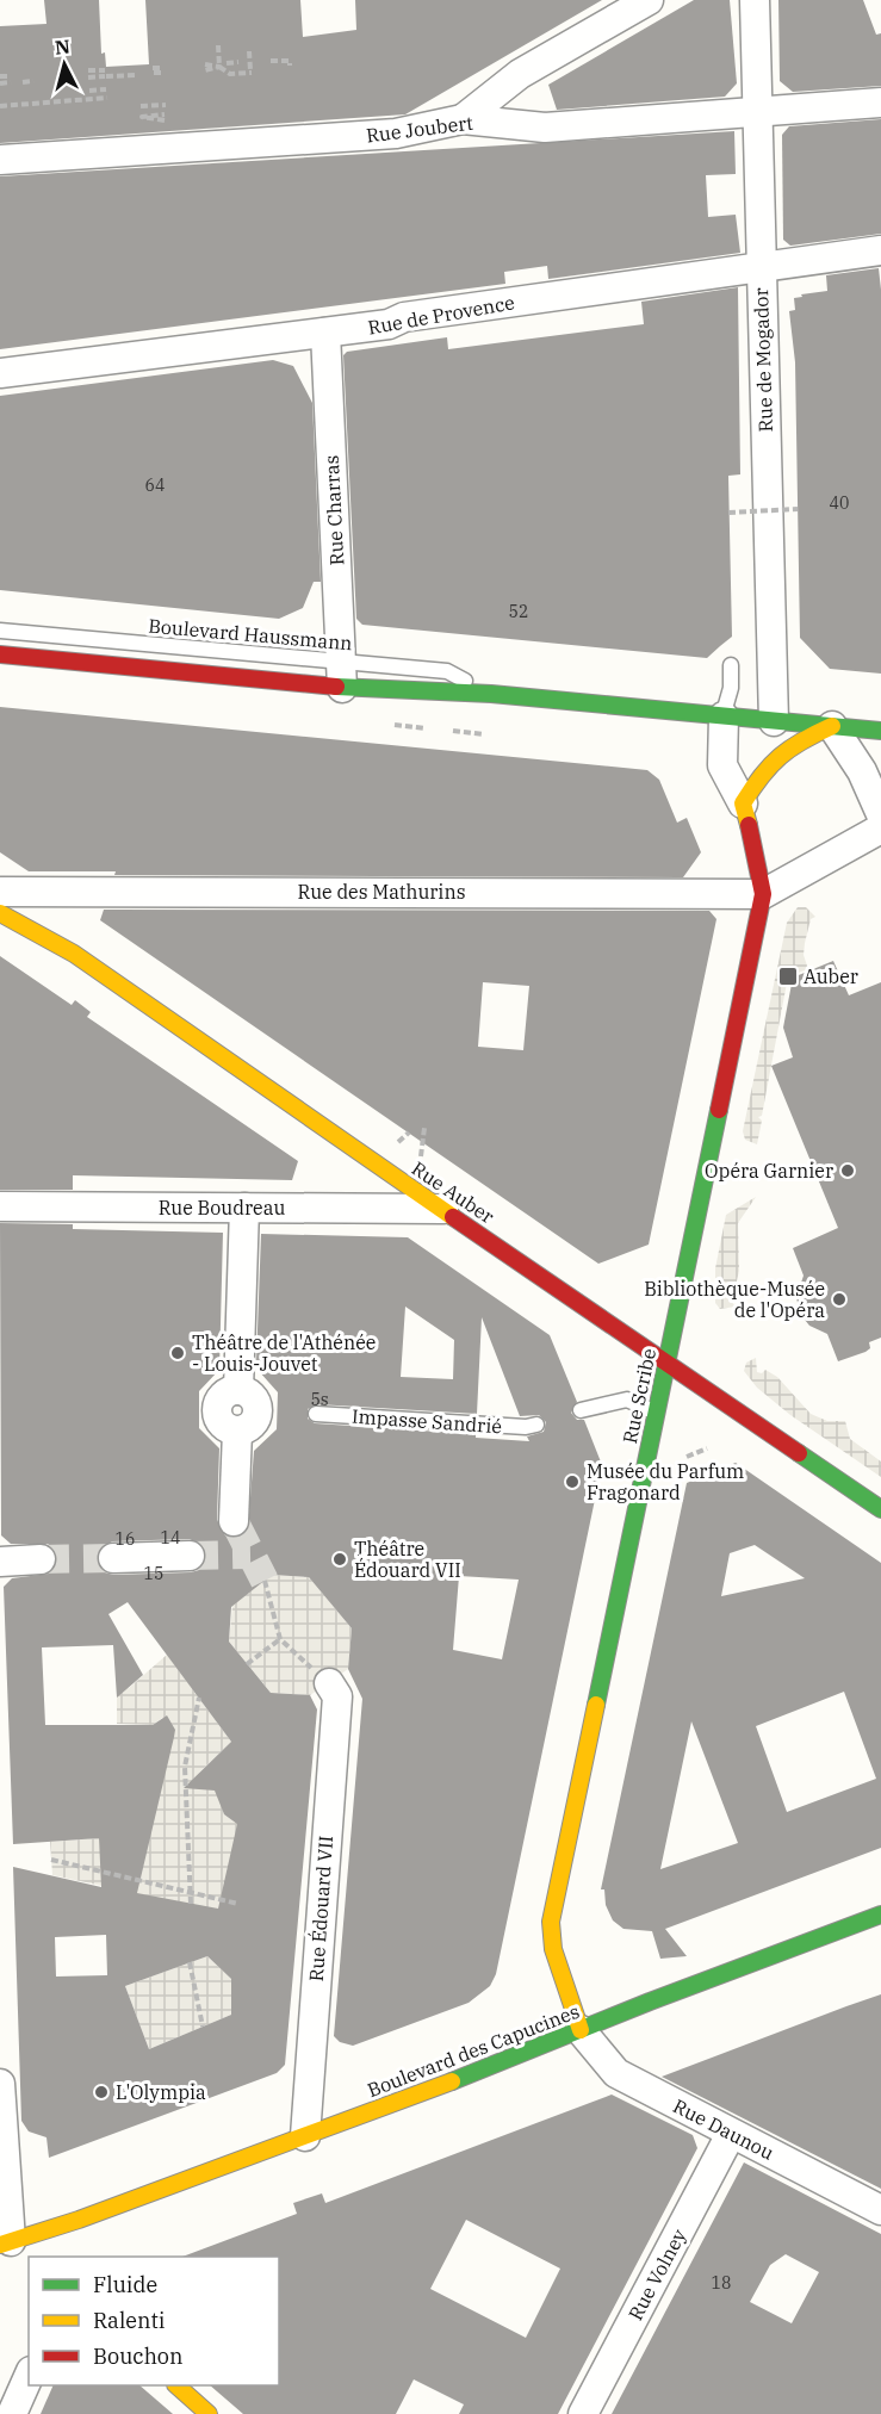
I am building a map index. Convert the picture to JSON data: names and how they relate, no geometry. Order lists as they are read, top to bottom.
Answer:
{
  "streets": {
    "main road": [
      "Boulevard Haussmann",
      "Rue Auber",
      "Rue Scribe",
      "Boulevard des Capucines"
    ],
    "street": [
      "Rue Joubert",
      "Rue de Provence",
      "Rue de Mogador",
      "Rue Charras",
      "Rue des Mathurins",
      "Rue Boudreau",
      "Rue Édouard VII",
      "Rue Daunou",
      "Rue Volney"
    ],
    "lane": ["Impasse Sandrié"]
  },
  "crossings": [
    ["Rue Joubert", "Rue de Mogador"],
    ["Rue de Provence", "Rue de Mogador"],
    ["Rue de Provence", "Rue Charras"],
    ["Rue de Mogador", "Boulevard Haussmann"],
    ["Rue Charras", "Boulevard Haussmann"],
    ["Rue des Mathurins", "Rue Scribe"],
    ["Rue Auber", "Rue Boudreau"],
    ["Rue Auber", "Rue Scribe"],
    ["Rue Scribe", "Boulevard des Capucines"],
    ["Rue Scribe", "Rue Daunou"],
    ["Rue Édouard VII", "Boulevard des Capucines"],
    ["Boulevard des Capucines", "Rue Daunou"],
    ["Rue Daunou", "Rue Volney"]
  ],
  "places": {
    "transit": ["Auber"],
    "other": [
      "Opéra Garnier",
      "Bibliothèque-Musée de l'Opéra",
      "Théâtre de l'Athénée - Louis-Jouvet",
      "Musée du Parfum Fragonard",
      "Théâtre Édouard VII",
      "L'Olympia"
    ]
  },
  "house_numbers": [
    "64",
    "40",
    "52",
    "5s",
    "14",
    "16",
    "15",
    "18"
  ],
  "legend": ["Fluide", "Ralenti", "Bouchon"],
  "north": "top"
}
